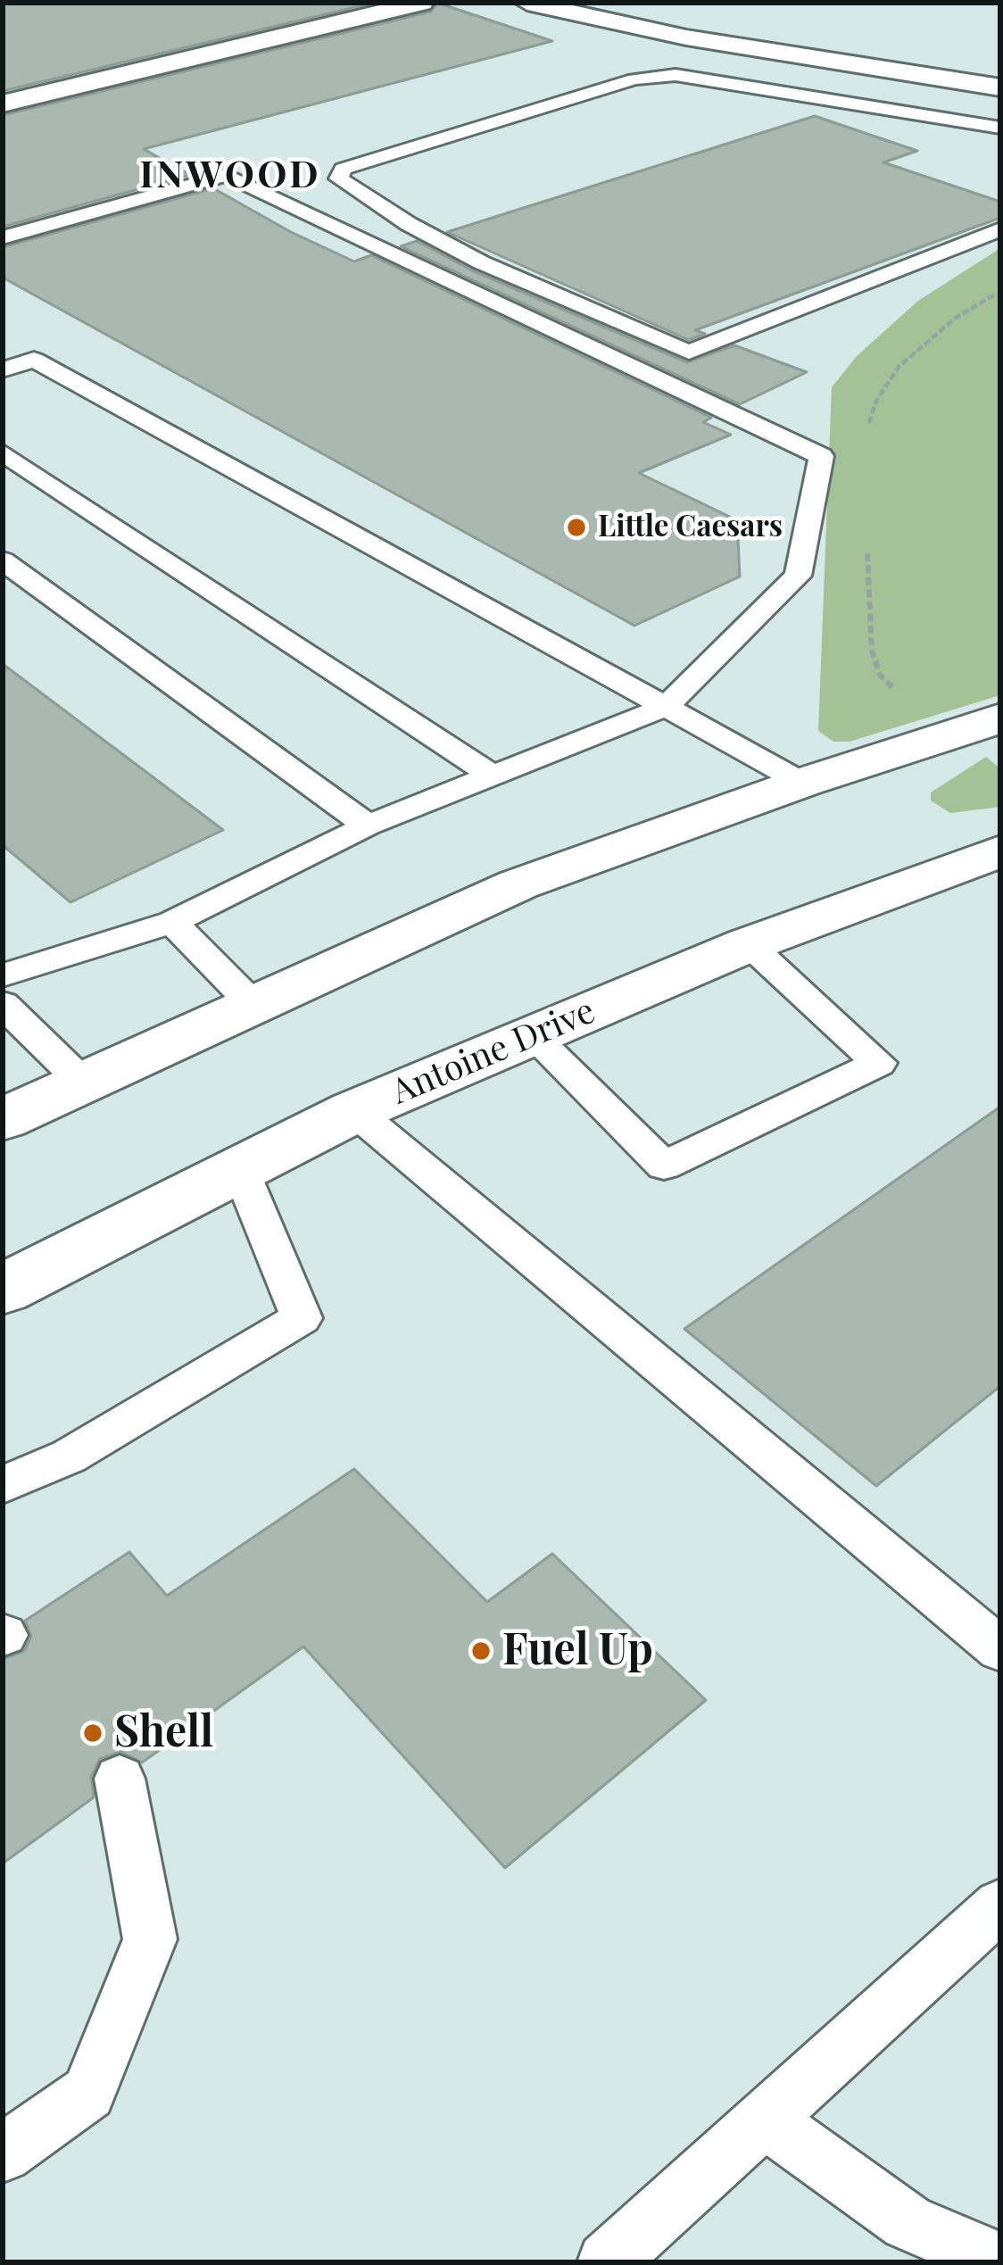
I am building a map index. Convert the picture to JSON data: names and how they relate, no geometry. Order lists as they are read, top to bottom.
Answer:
{
  "streets": {
    "main road": ["Antoine Drive"]
  },
  "districts": ["INWOOD"],
  "places": ["Little Caesars", "Fuel Up", "Shell"]
}
